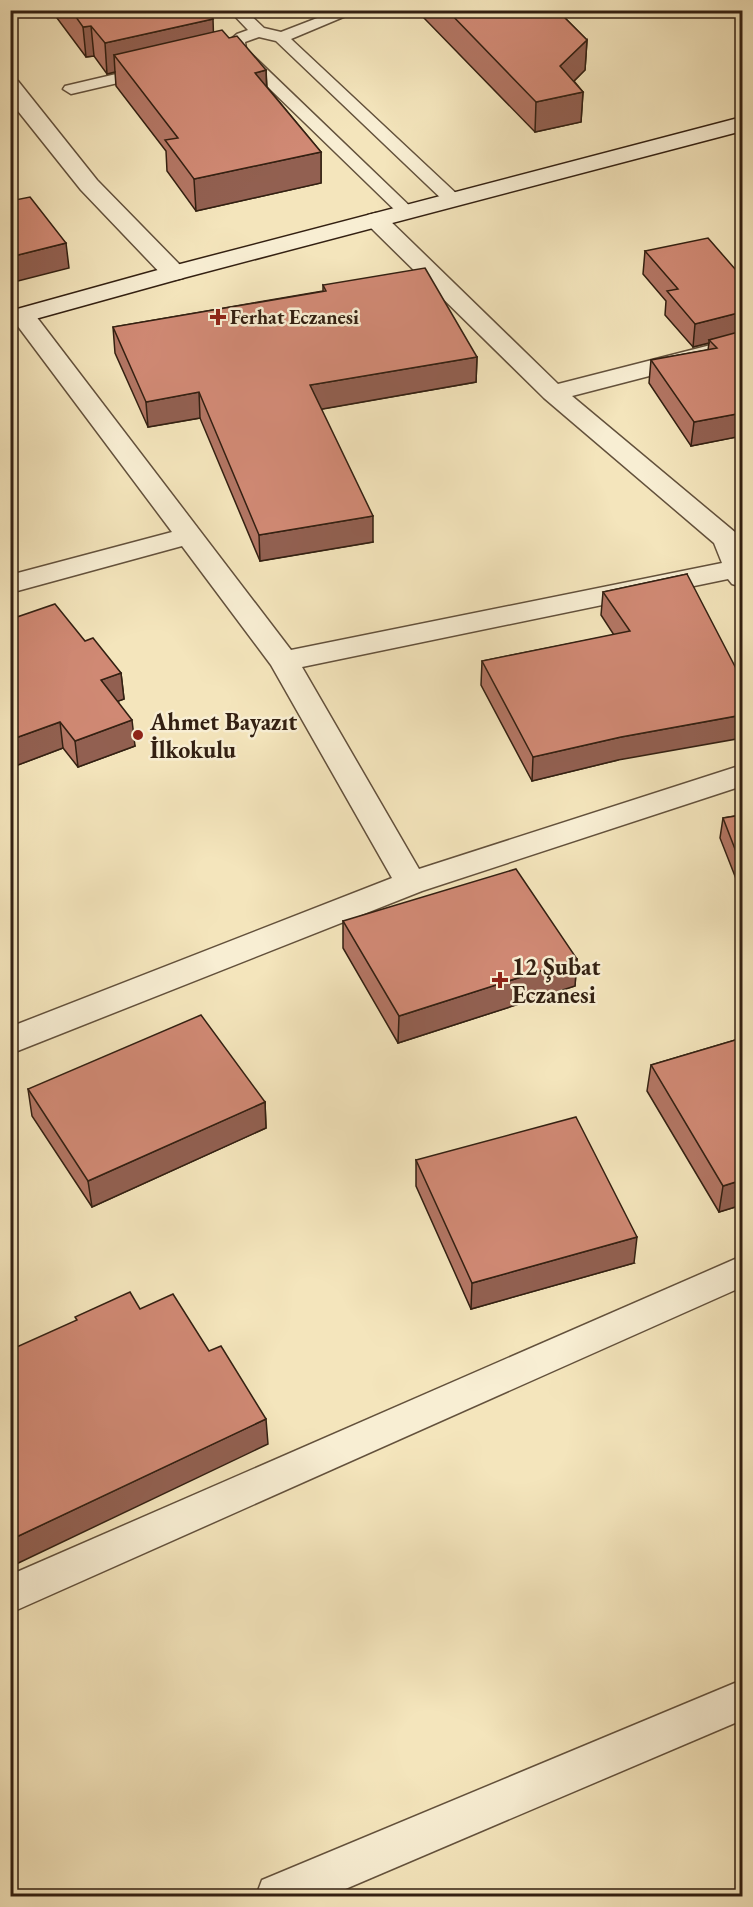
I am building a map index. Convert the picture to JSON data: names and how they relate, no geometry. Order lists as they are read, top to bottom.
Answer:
{
  "places": {
    "health": ["Ferhat Eczanesi", "12 Şubat Eczanesi"],
    "other": ["Ahmet Bayazıt İlkokulu"]
  }
}
